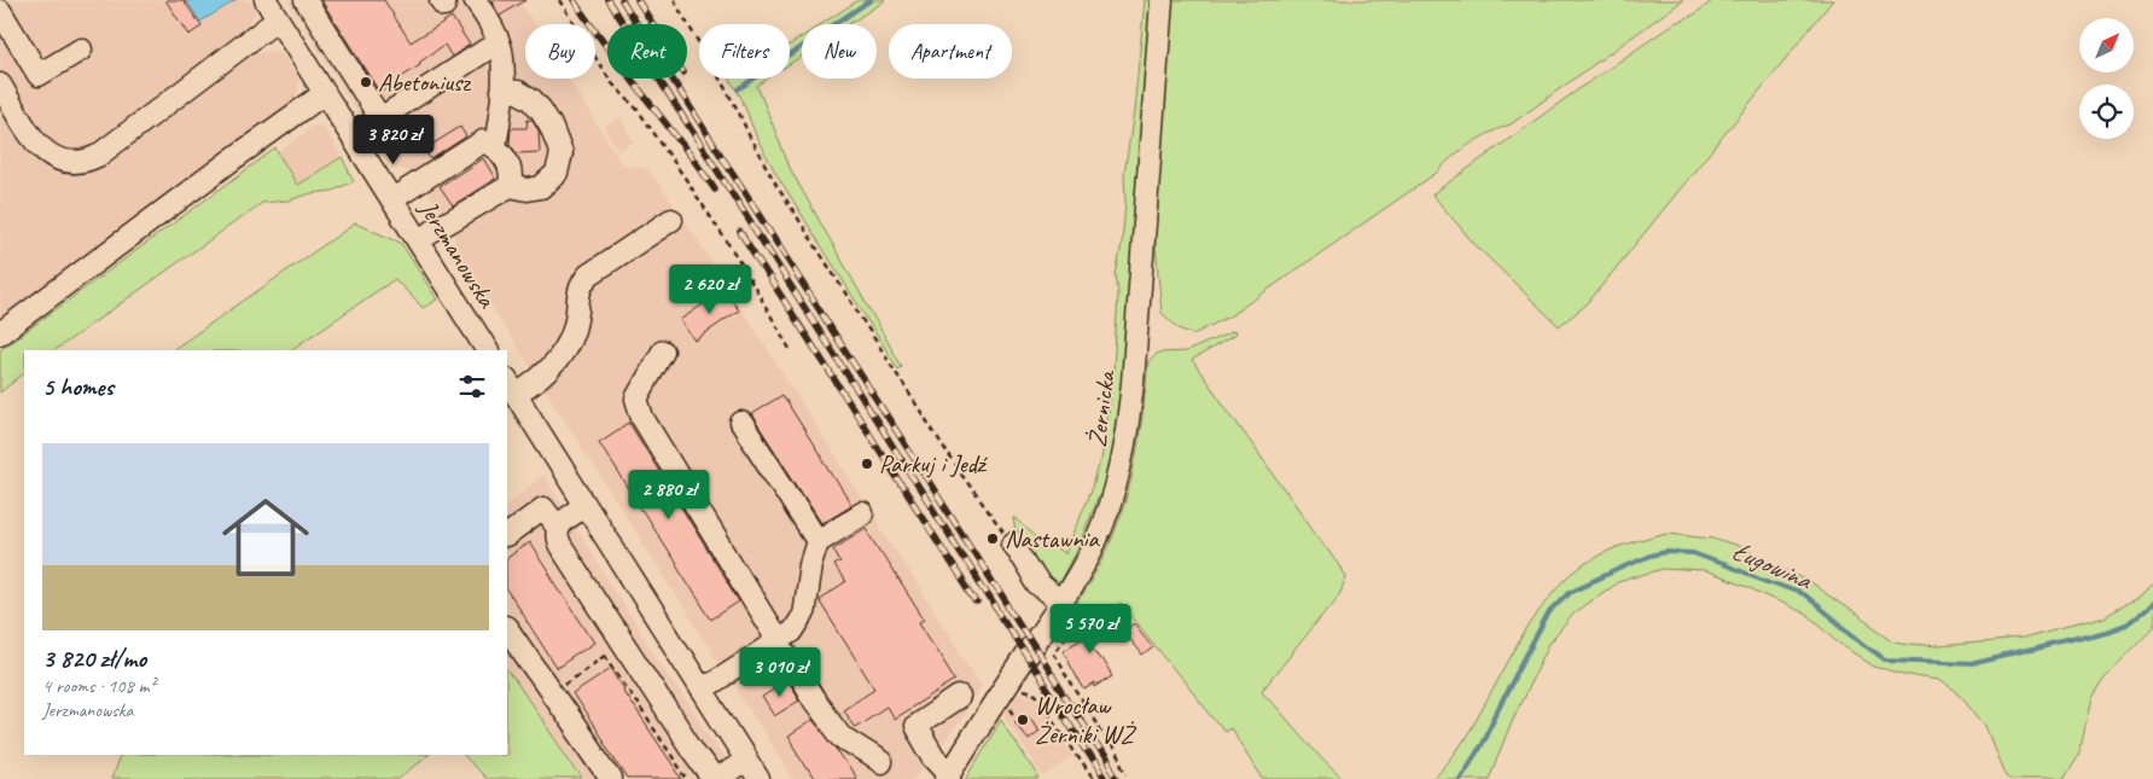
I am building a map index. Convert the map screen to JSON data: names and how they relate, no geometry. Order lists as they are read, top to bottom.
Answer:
{
  "streets": {
    "street": ["Jerzmanowska", "Żernicka"]
  },
  "water": ["Ługowina"],
  "places": [
    "Abetoniusz",
    "Parkuj i Jedź",
    "Nastawnia",
    "Wrocław Żerniki WŻ"
  ],
  "north": "top right",
  "page": {
    "chip": [
      "Buy",
      "Rent",
      "Filters",
      "New",
      "Apartment"
    ],
    "price": [
      "3 820 zł",
      "2 620 zł",
      "2 880 zł",
      "5 570 zł",
      "3 010 zł"
    ],
    "heading": "5 homes",
    "list": [
      {
        "name": "3 820 zł/mo",
        "note": "4 rooms · 108 m² · Jerzmanowska"
      }
    ]
  }
}
